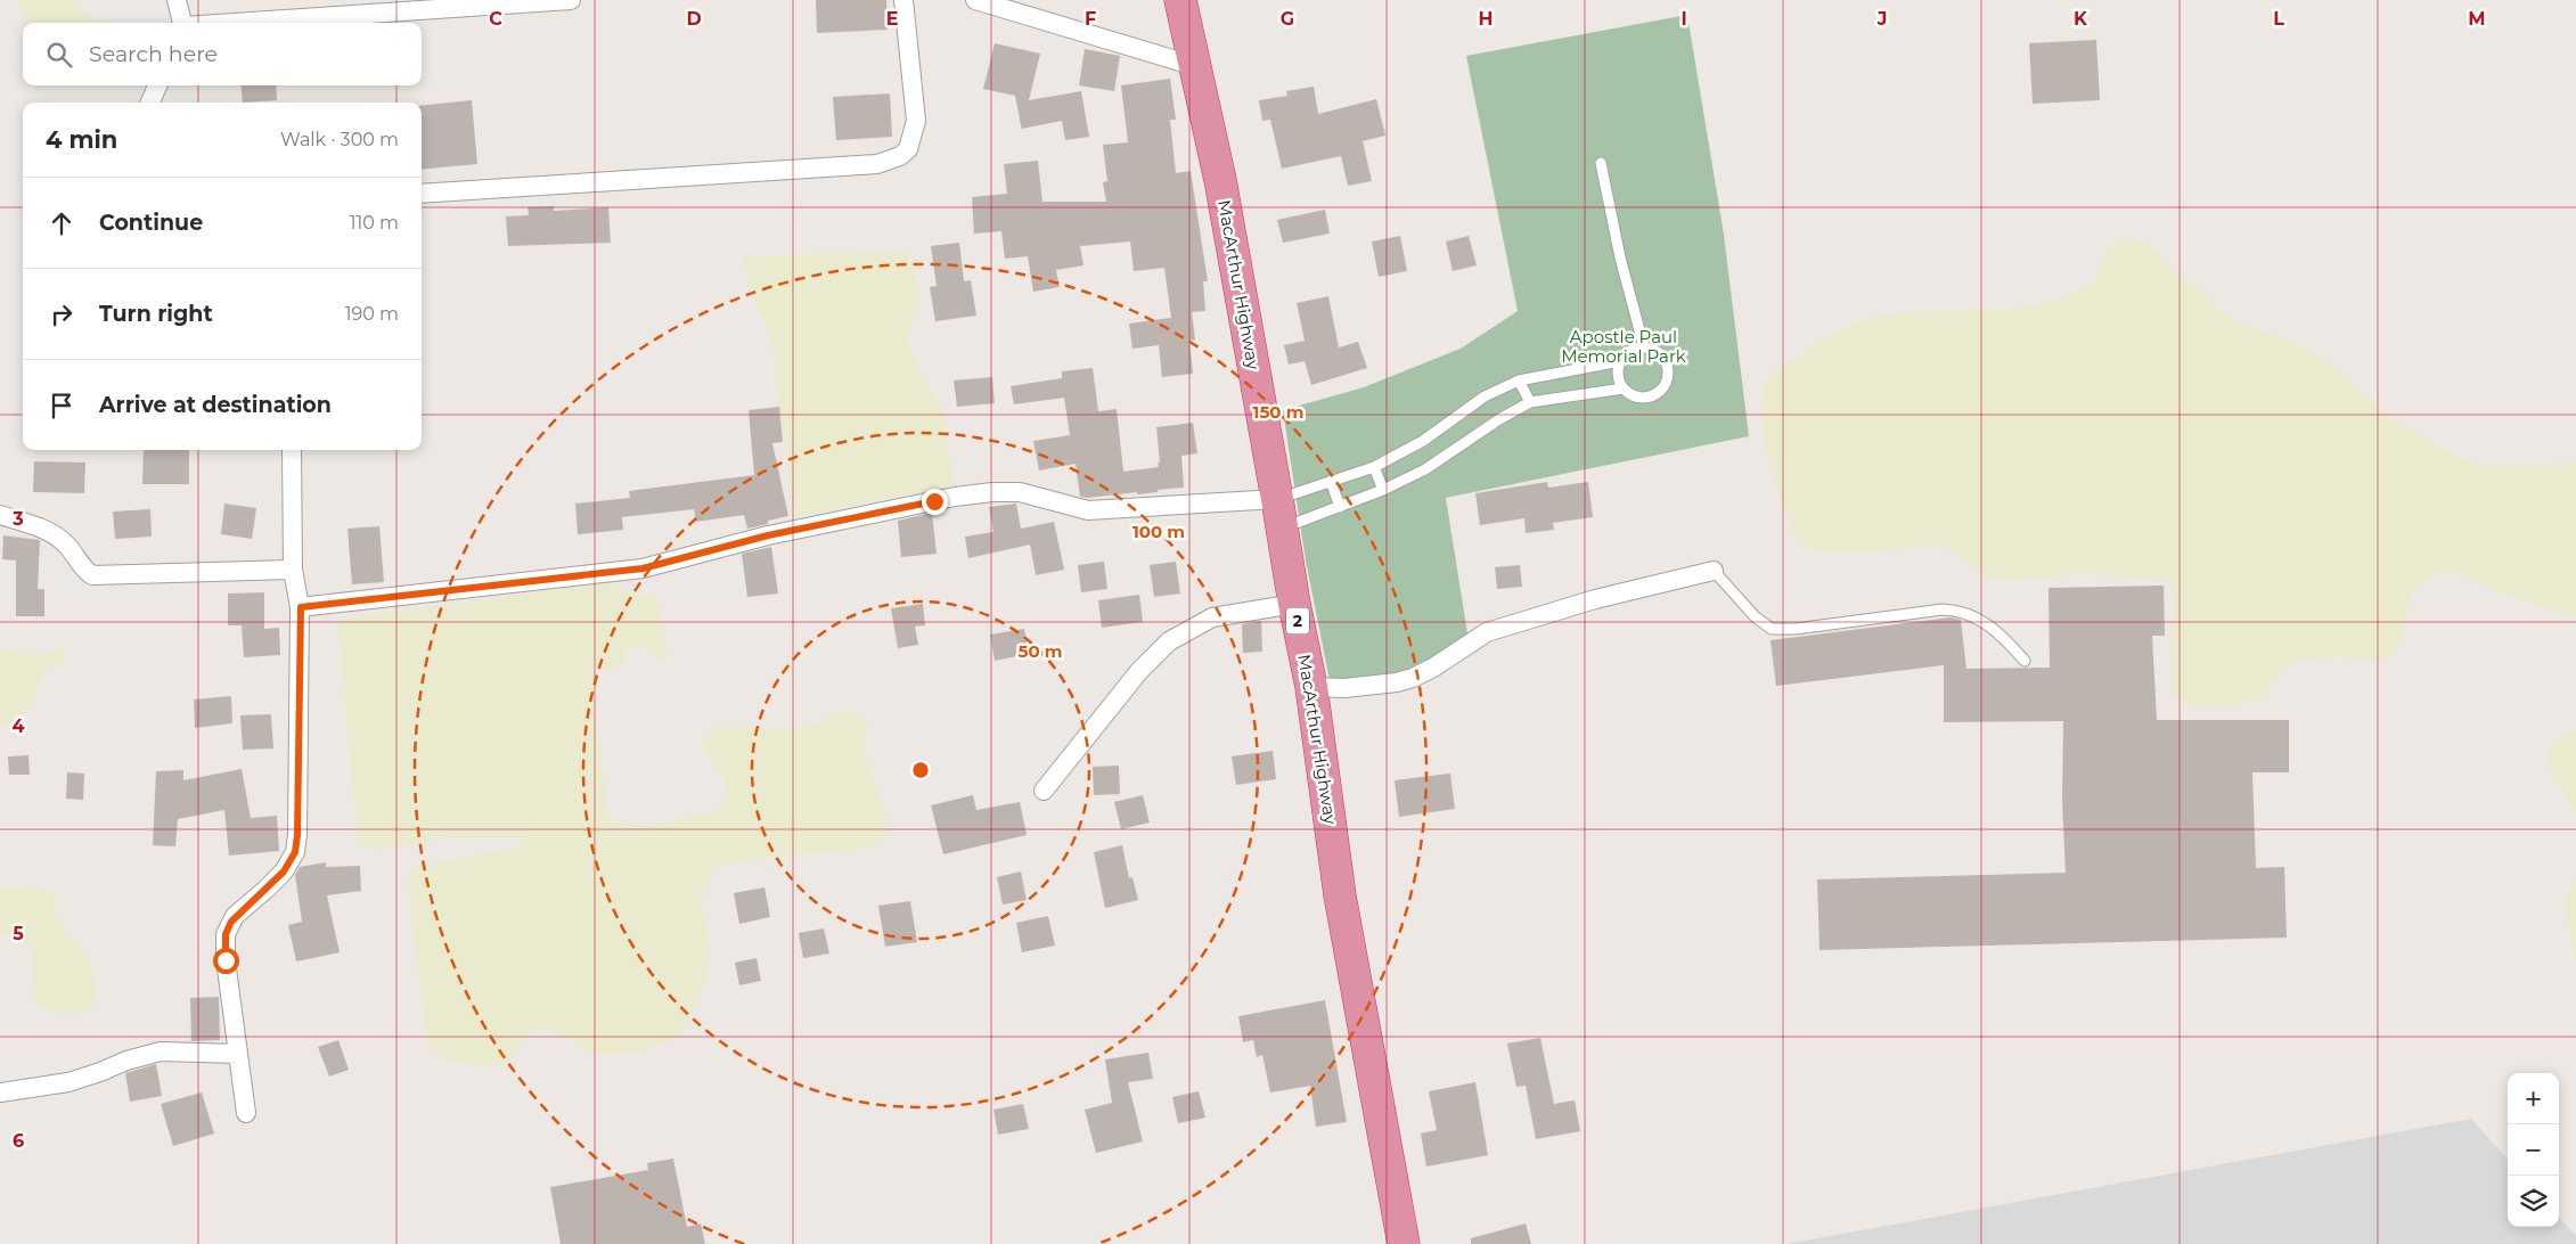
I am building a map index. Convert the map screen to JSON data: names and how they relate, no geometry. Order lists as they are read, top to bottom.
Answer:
{
  "streets": {
    "highway": ["MacArthur Highway", "2"]
  },
  "parks": ["Apostle Paul Memorial Park"],
  "page": {
    "search": "Search here",
    "heading": ["4 min", "Walk · 300 m"],
    "list": [
      ["Continue", "110 m"],
      ["Turn right", "190 m"],
      "Arrive at destination"
    ],
    "map_buttons": ["+", "−"]
  },
  "grid": {
    "columns": [
      "C",
      "D",
      "E",
      "F",
      "G",
      "H",
      "I",
      "J",
      "K",
      "L",
      "M"
    ],
    "rows": [
      "3",
      "4",
      "5",
      "6"
    ]
  },
  "rings": ["150 m", "100 m", "50 m"]
}
